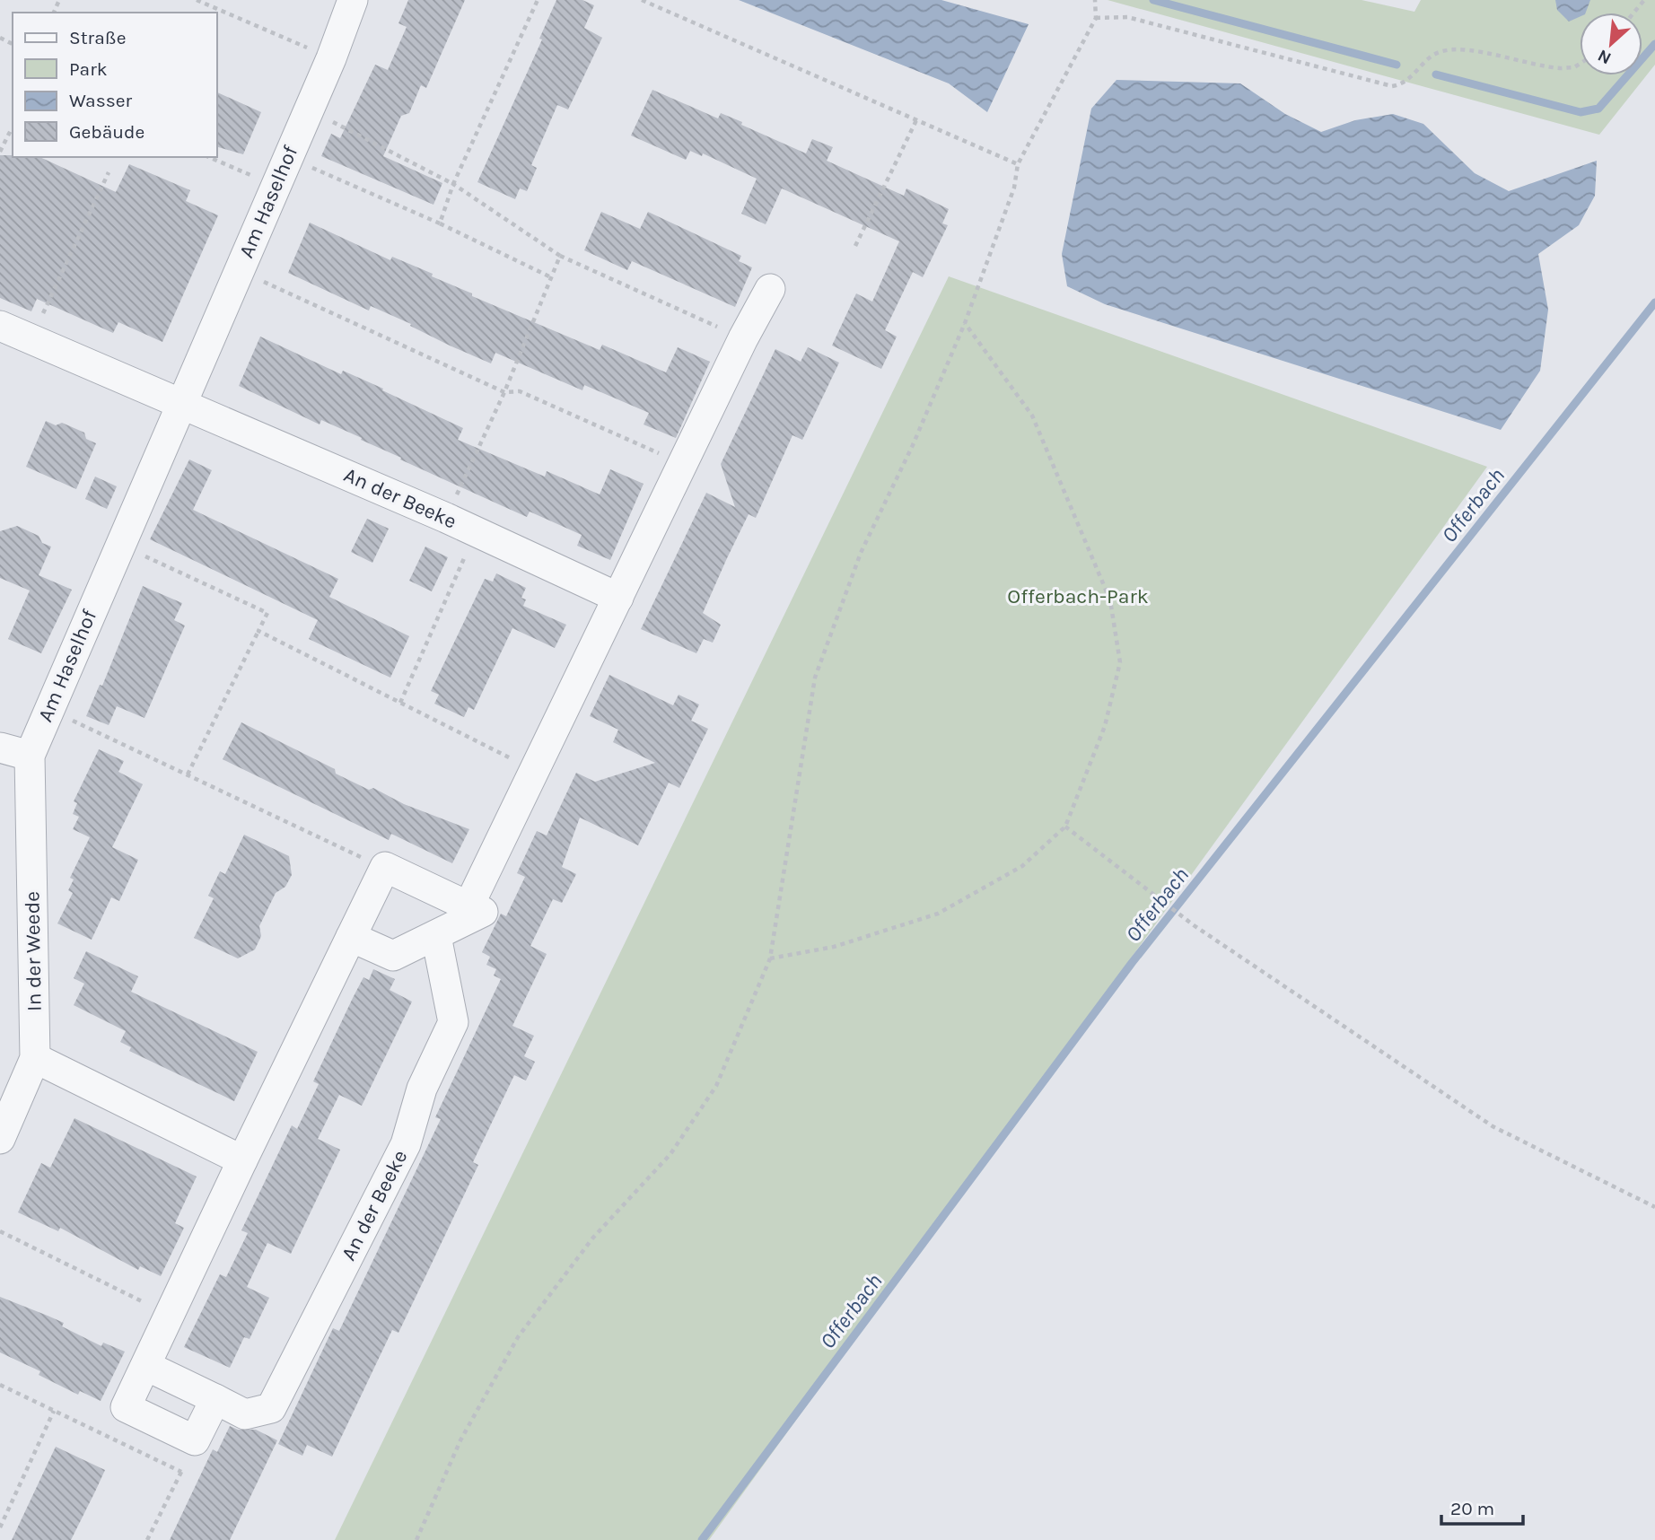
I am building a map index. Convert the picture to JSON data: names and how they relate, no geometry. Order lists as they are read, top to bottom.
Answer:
{
  "streets": {
    "street": ["Am Haselhof", "An der Beeke", "In der Weede"]
  },
  "crossings": [
    ["Am Haselhof", "An der Beeke"],
    ["Am Haselhof", "In der Weede"]
  ],
  "water": ["Offerbach"],
  "parks": ["Offerbach-Park"],
  "legend": [
    "Straße",
    "Park",
    "Wasser",
    "Gebäude"
  ],
  "scale_bar": "20 m",
  "north": "bottom left"
}
